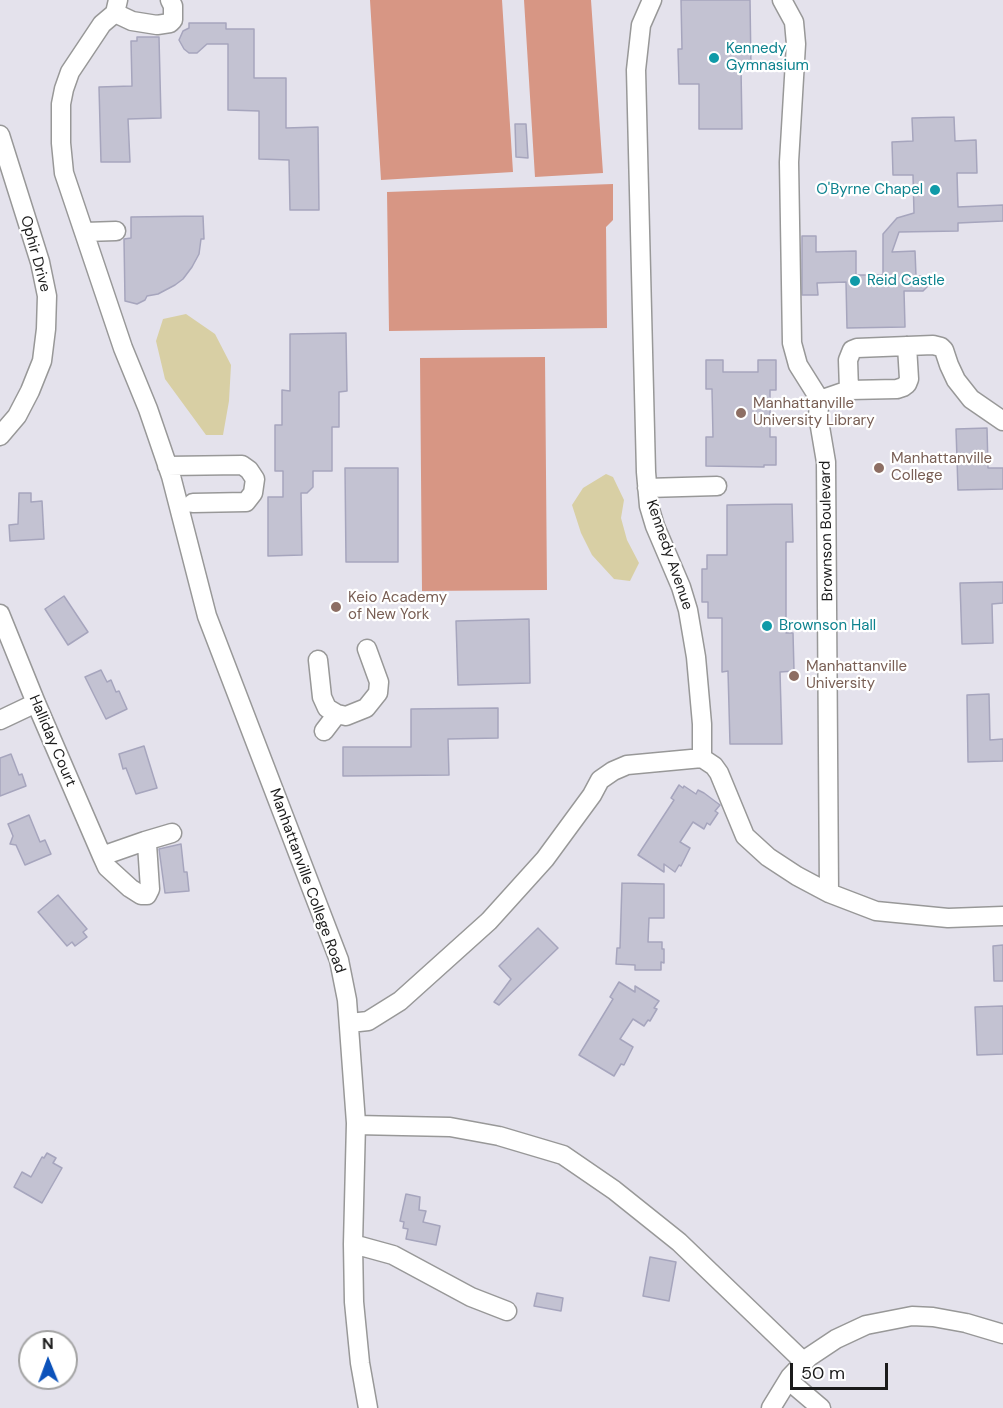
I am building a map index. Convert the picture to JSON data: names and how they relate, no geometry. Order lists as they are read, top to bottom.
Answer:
{
  "streets": {
    "street": [
      "Ophir Drive",
      "Brownson Boulevard",
      "Kennedy Avenue",
      "Halliday Court",
      "Manhattanville College Road"
    ]
  },
  "places": [
    "Kennedy Gymnasium",
    "O'Byrne Chapel",
    "Reid Castle",
    "Manhattanville University Library",
    "Manhattanville College",
    "Keio Academy of New York",
    "Brownson Hall",
    "Manhattanville University"
  ],
  "scale_bar": "50 m",
  "north": "top"
}
